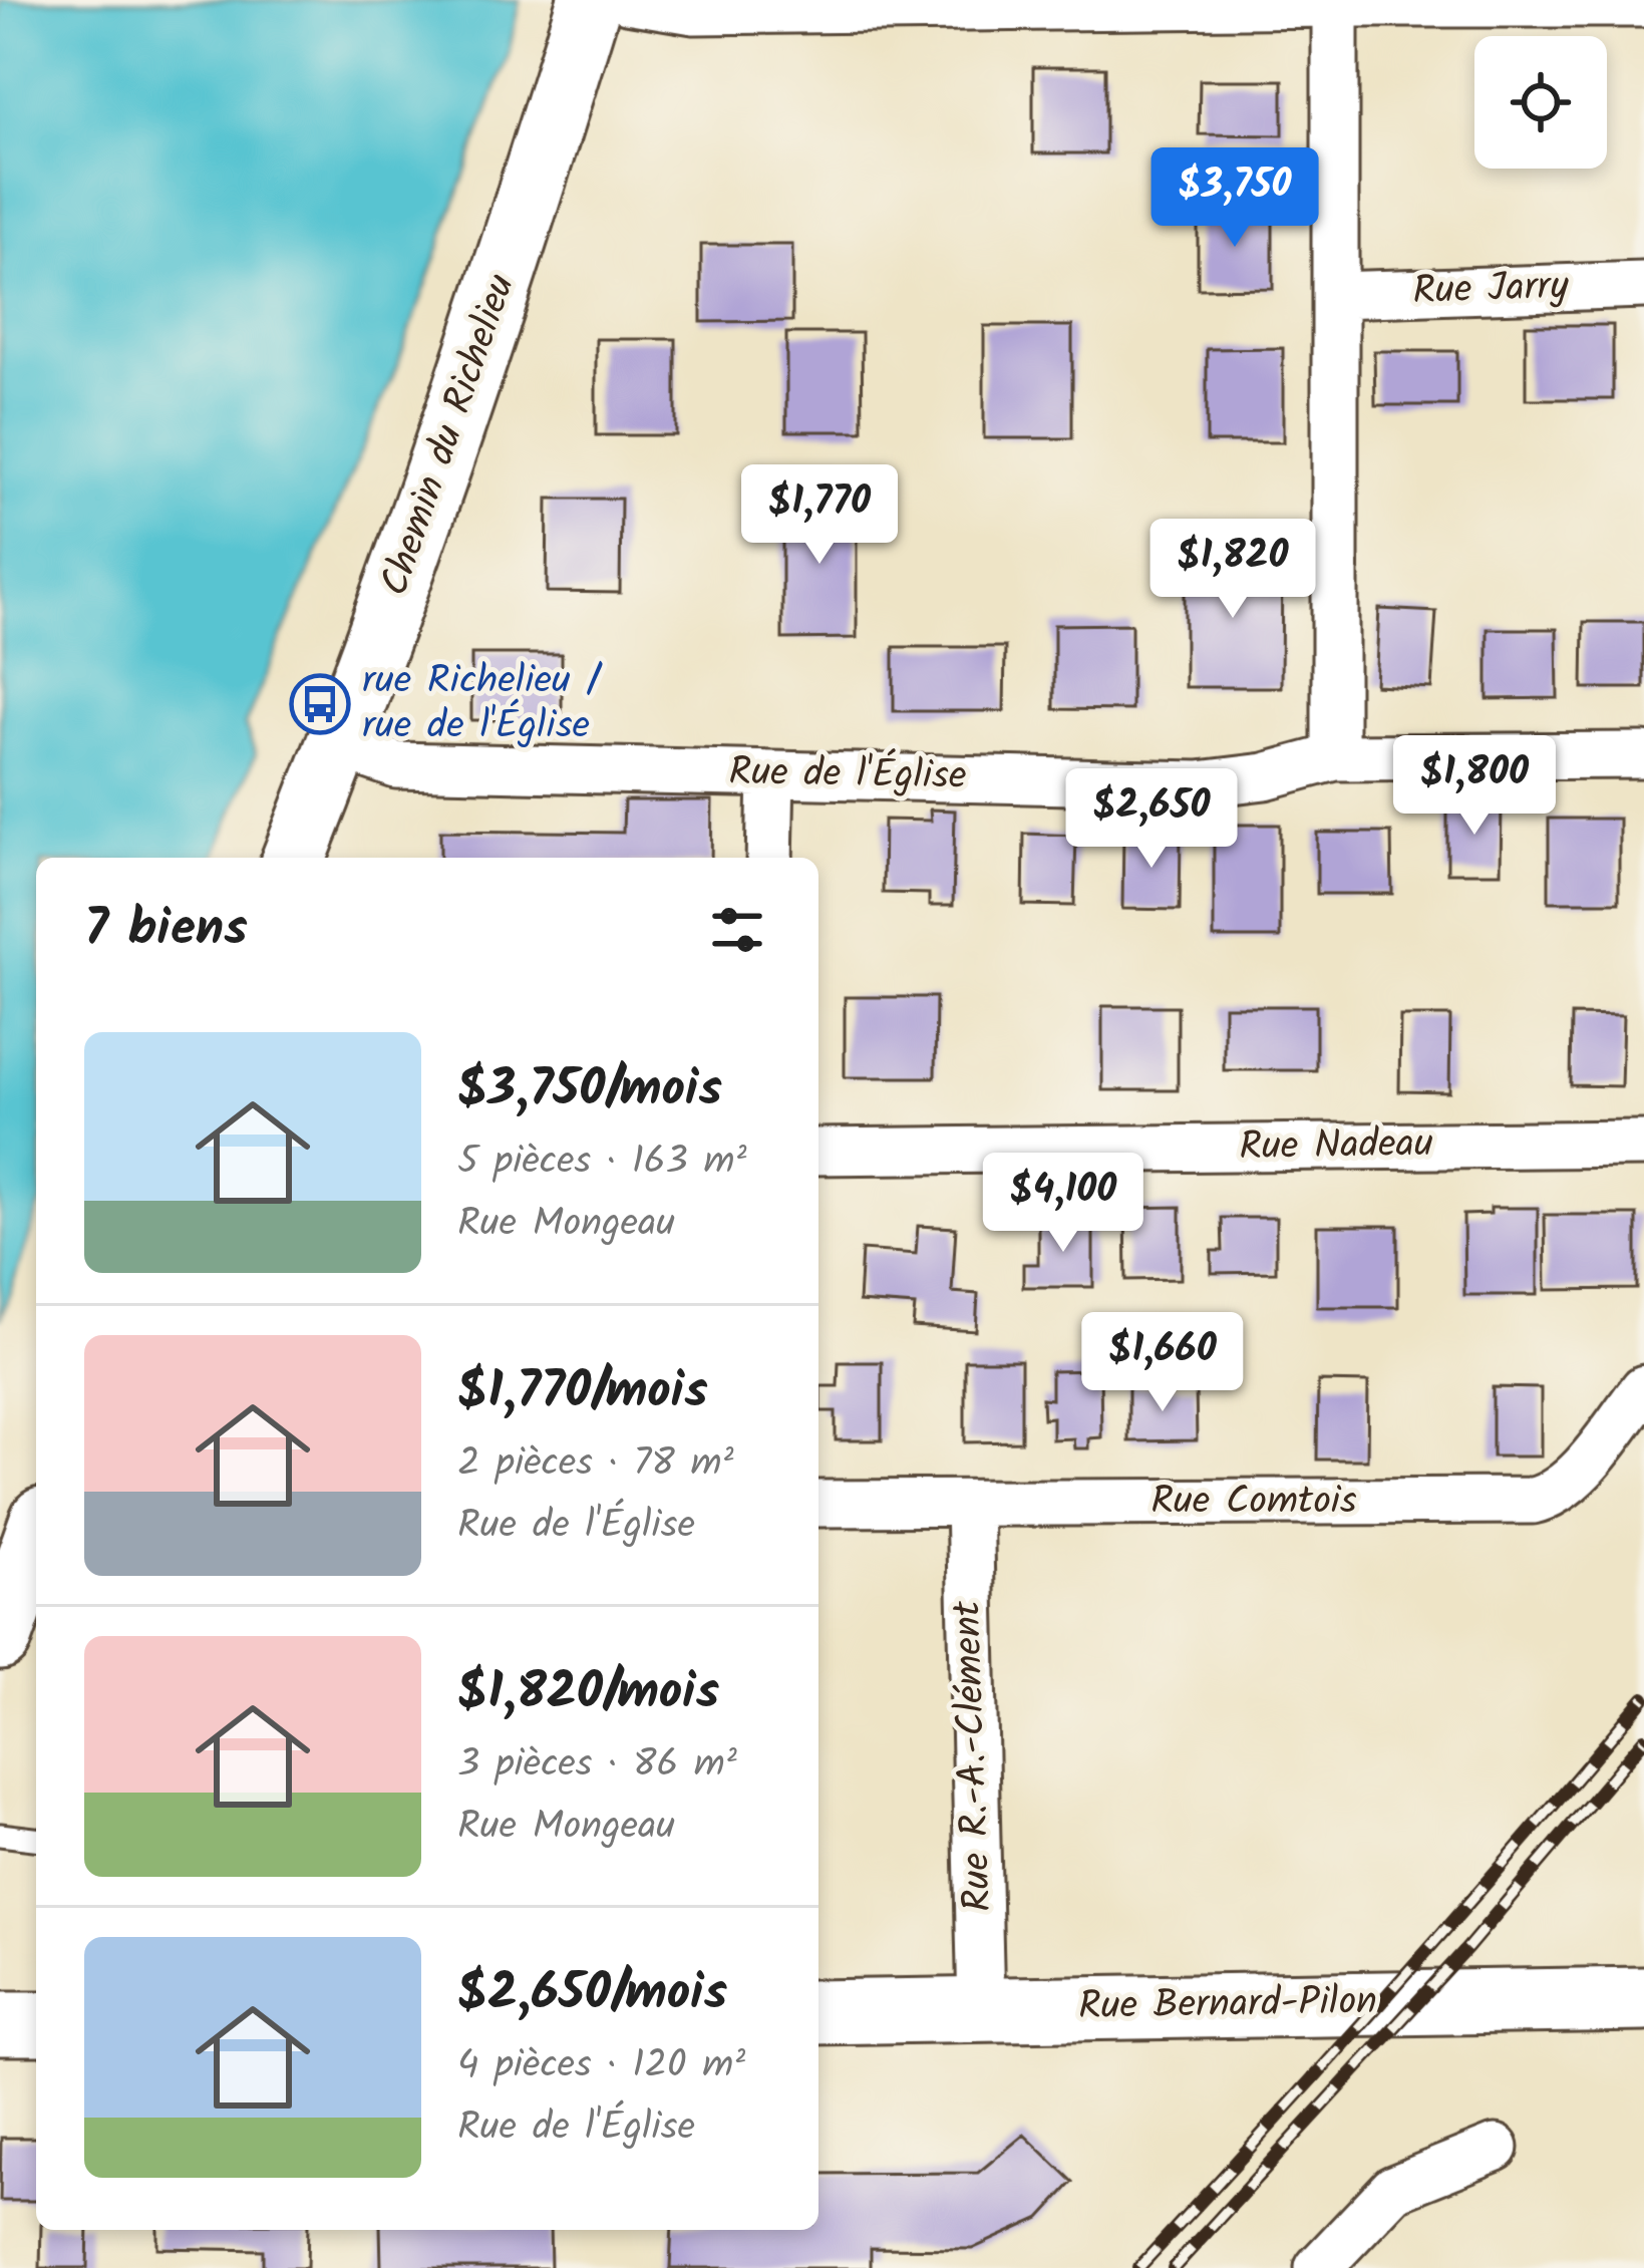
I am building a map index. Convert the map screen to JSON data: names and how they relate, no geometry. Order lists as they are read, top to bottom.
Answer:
{
  "streets": {
    "main road": ["Chemin du Richelieu", "Rue Bernard-Pilon"],
    "street": [
      "Rue Jarry",
      "Rue de l'Église",
      "Rue Nadeau",
      "Rue Comtois",
      "Rue R.-A.-Clément"
    ]
  },
  "crossings": [
    ["Chemin du Richelieu", "Rue de l'Église"],
    ["Rue Comtois", "Rue R.-A.-Clément"],
    ["Rue R.-A.-Clément", "Rue Bernard-Pilon"]
  ],
  "places": {
    "bus stop": ["rue Richelieu / rue de l'Église"]
  },
  "page": {
    "price": [
      "$3,750",
      "$1,770",
      "$1,820",
      "$1,800",
      "$2,650",
      "$4,100",
      "$1,660"
    ],
    "heading": "7 biens",
    "list": [
      {
        "name": "$3,750/mois",
        "note": "5 pièces · 163 m² · Rue Mongeau"
      },
      {
        "name": "$1,770/mois",
        "note": "2 pièces · 78 m² · Rue de l'Église"
      },
      {
        "name": "$1,820/mois",
        "note": "3 pièces · 86 m² · Rue Mongeau"
      },
      {
        "name": "$2,650/mois",
        "note": "4 pièces · 120 m² · Rue de l'Église"
      }
    ]
  }
}
